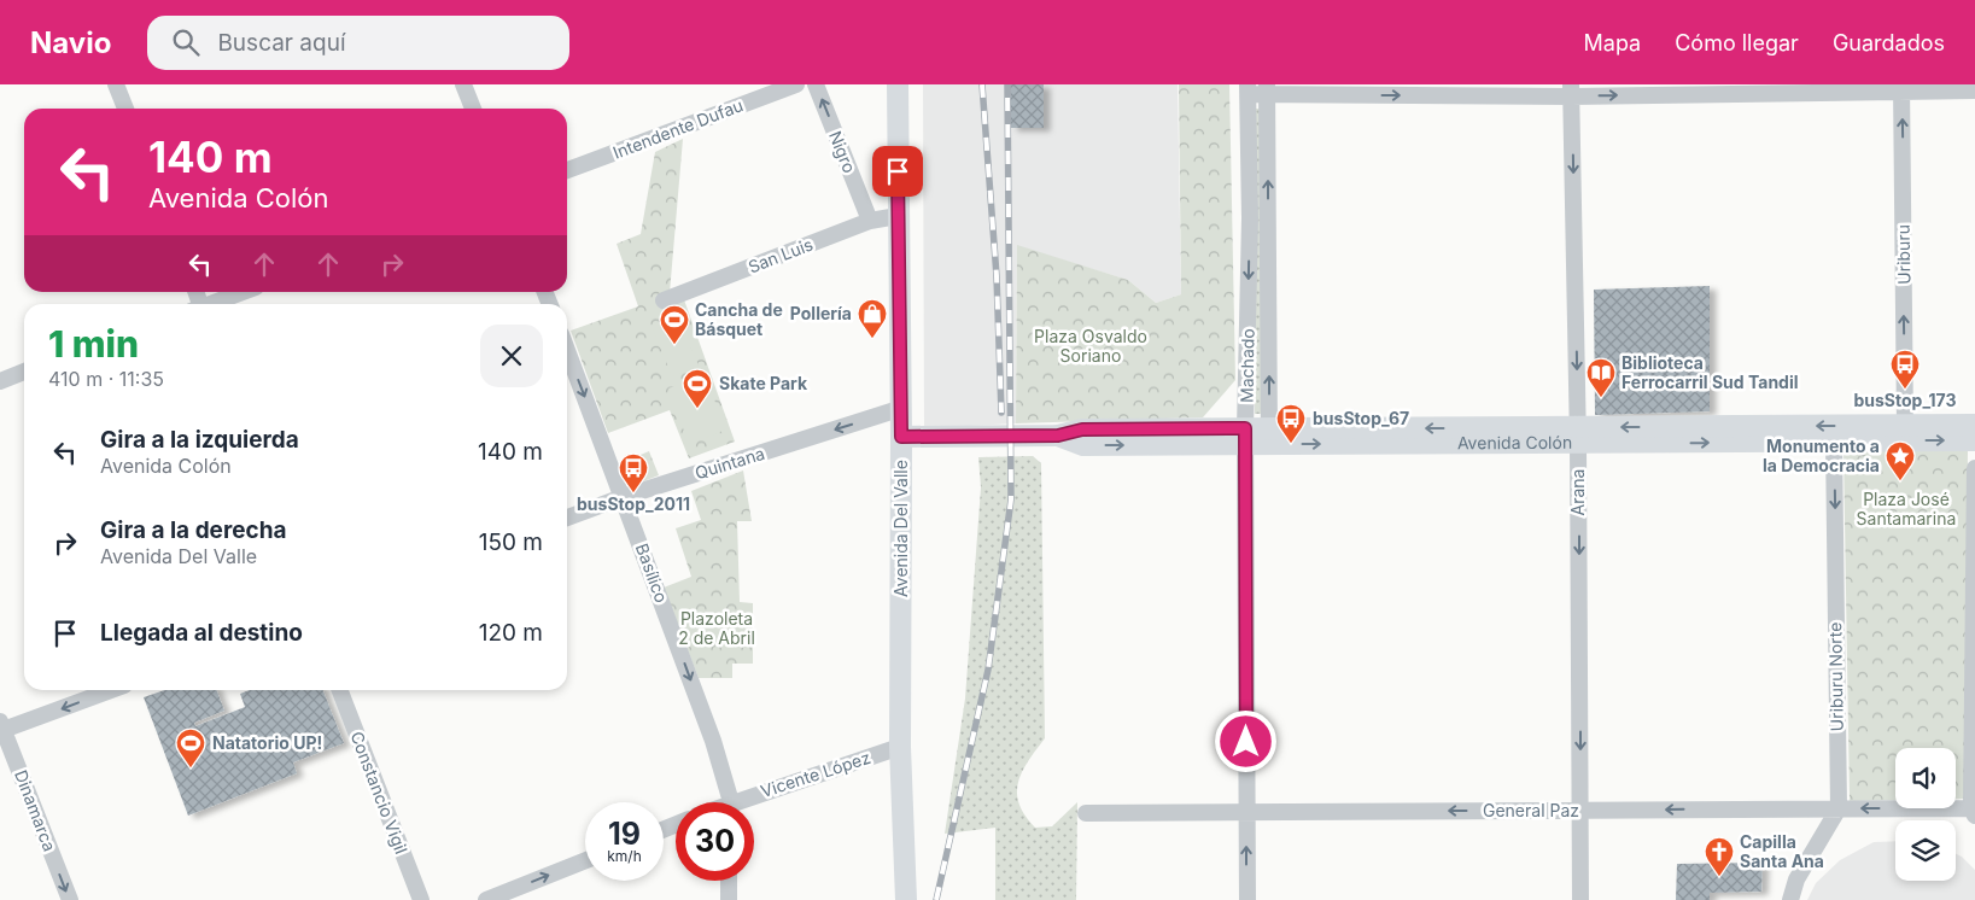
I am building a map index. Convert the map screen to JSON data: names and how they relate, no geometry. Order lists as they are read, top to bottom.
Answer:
{
  "streets": {
    "main road": ["Avenida Colón", "Avenida Del Valle"],
    "street": [
      "Intendente Dufau",
      "Nigro",
      "Uriburu",
      "San Luis",
      "Machado",
      "Quintana",
      "Arana",
      "Basílico",
      "Uriburu Norte",
      "Vicente López",
      "Constancio Vigil",
      "Dinamarca",
      "General Paz"
    ]
  },
  "crossings": [
    ["Nigro", "San Luis"],
    ["Uriburu", "Avenida Colón"],
    ["San Luis", "Avenida Del Valle"],
    ["Machado", "Avenida Colón"],
    ["Machado", "General Paz"],
    ["Avenida Colón", "Arana"],
    ["Avenida Colón", "Avenida Del Valle"],
    ["Avenida Colón", "Uriburu Norte"],
    ["Quintana", "Avenida Del Valle"],
    ["Quintana", "Basílico"],
    ["Arana", "General Paz"],
    ["Avenida Del Valle", "Vicente López"],
    ["Uriburu Norte", "General Paz"]
  ],
  "one_way": [
    "Nigro",
    "Uriburu",
    "Quintana",
    "Arana",
    "Basílico",
    "Dinamarca",
    "General Paz"
  ],
  "parks": ["Plaza Osvaldo Soriano", "Plaza José Santamarina", "Plazoleta 2 de Abril"],
  "places": {
    "shop": ["Pollería"],
    "sports": ["Cancha de Básquet", "Skate Park", "Natatorio UP!"],
    "bus stop": ["busStop_173", "busStop_67", "busStop_2011"],
    "library": ["Biblioteca Ferrocarril Sud Tandil"],
    "place": ["Monumento a la Democracia"],
    "church": ["Capilla Santa Ana"]
  },
  "page": {
    "header": "Navio",
    "search": "Buscar aquí",
    "nav": ["Mapa", "Cómo llegar", "Guardados"],
    "turn": ["140 m", "Avenida Colón"],
    "heading": ["1 min", "410 m · 11:35"],
    "list": [
      {
        "name": "Gira a la izquierda",
        "note": "Avenida Colón",
        "value": "140 m"
      },
      {
        "name": "Gira a la derecha",
        "note": "Avenida Del Valle",
        "value": "150 m"
      },
      {
        "name": "Llegada al destino",
        "value": "120 m"
      }
    ],
    "speed": "19 km/h",
    "limit": "30"
  }
}
